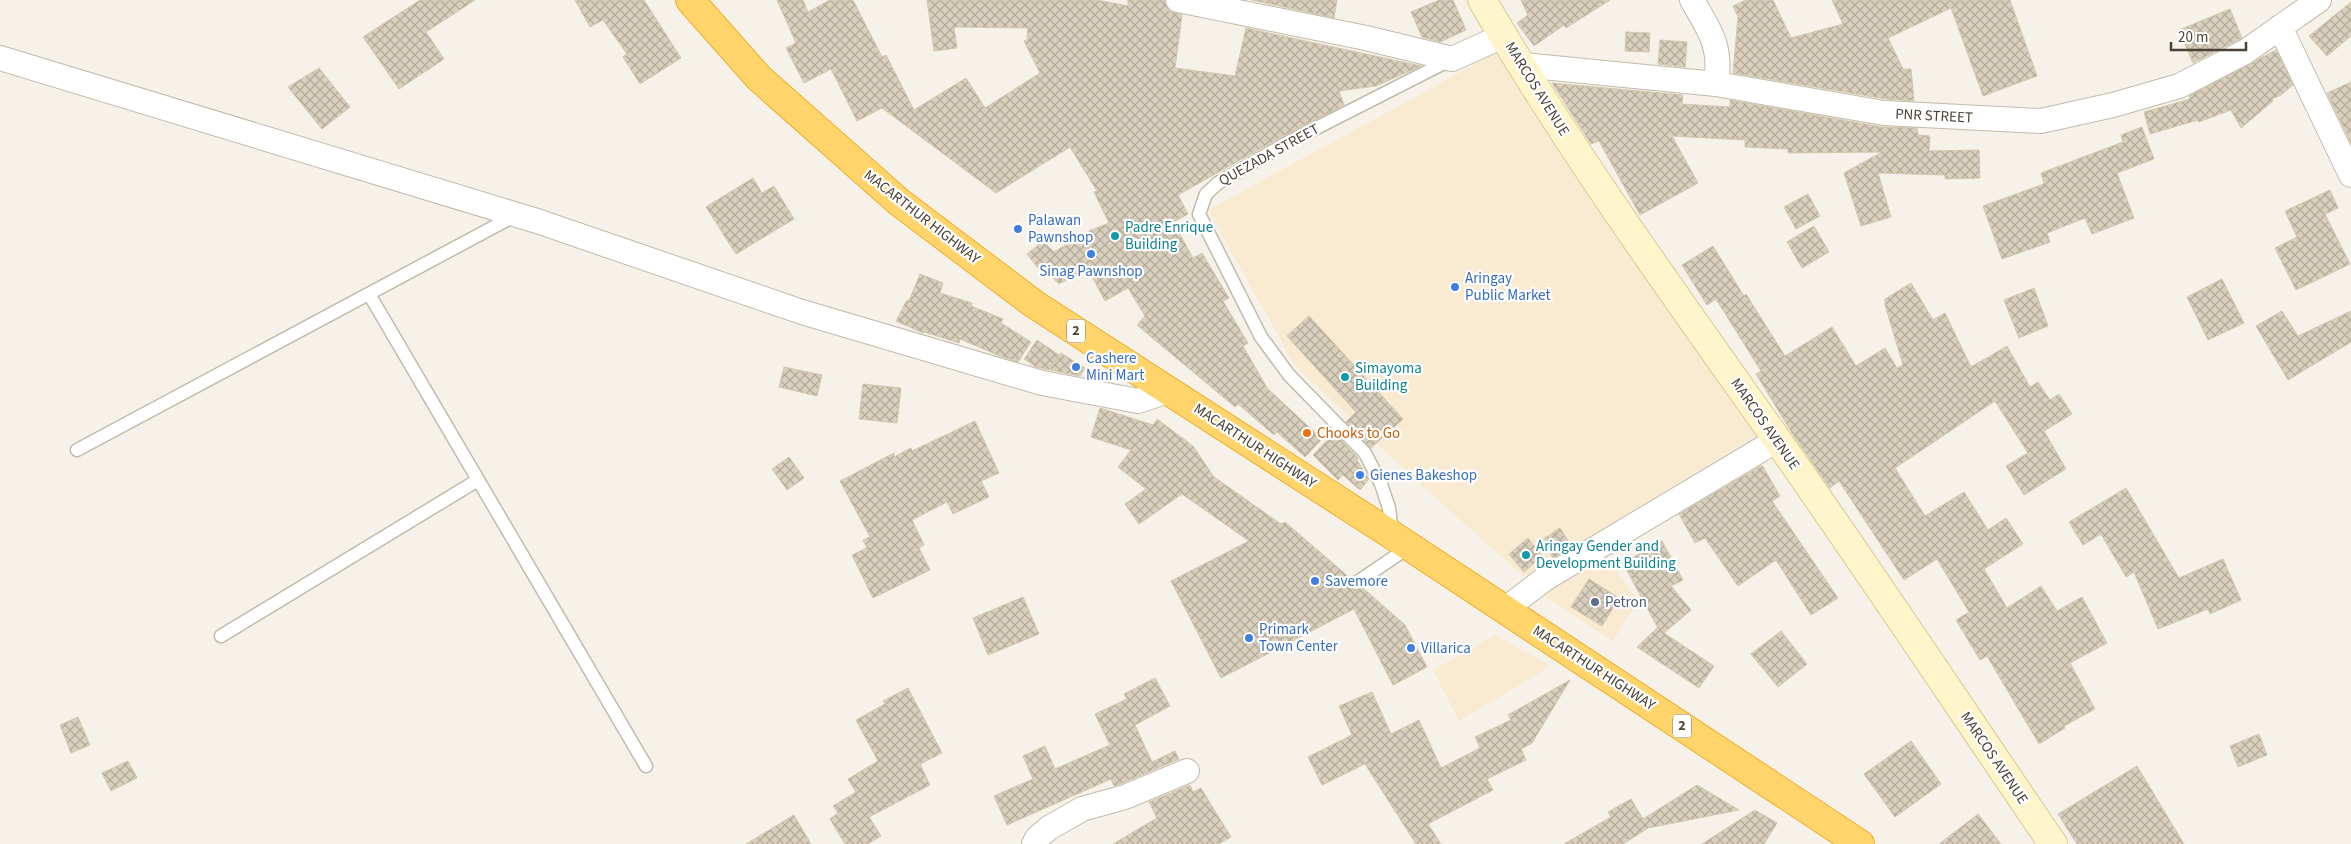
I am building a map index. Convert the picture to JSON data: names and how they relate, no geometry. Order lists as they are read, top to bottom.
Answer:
{
  "streets": {
    "highway": ["MACARTHUR HIGHWAY", "2"],
    "street": ["MARCOS AVENUE", "PNR STREET"],
    "lane": ["QUEZADA STREET"]
  },
  "crossings": [
    ["MARCOS AVENUE", "PNR STREET"],
    ["QUEZADA STREET", "MACARTHUR HIGHWAY"]
  ],
  "places": [
    "Palawan Pawnshop",
    "Padre Enrique Building",
    "Sinag Pawnshop",
    "Aringay Public Market",
    "Cashere Mini Mart",
    "Simayoma Building",
    "Chooks to Go",
    "Gienes Bakeshop",
    "Aringay Gender and Development Building",
    "Savemore",
    "Petron",
    "Primark Town Center",
    "Villarica"
  ],
  "scale_bar": "20 m"
}
